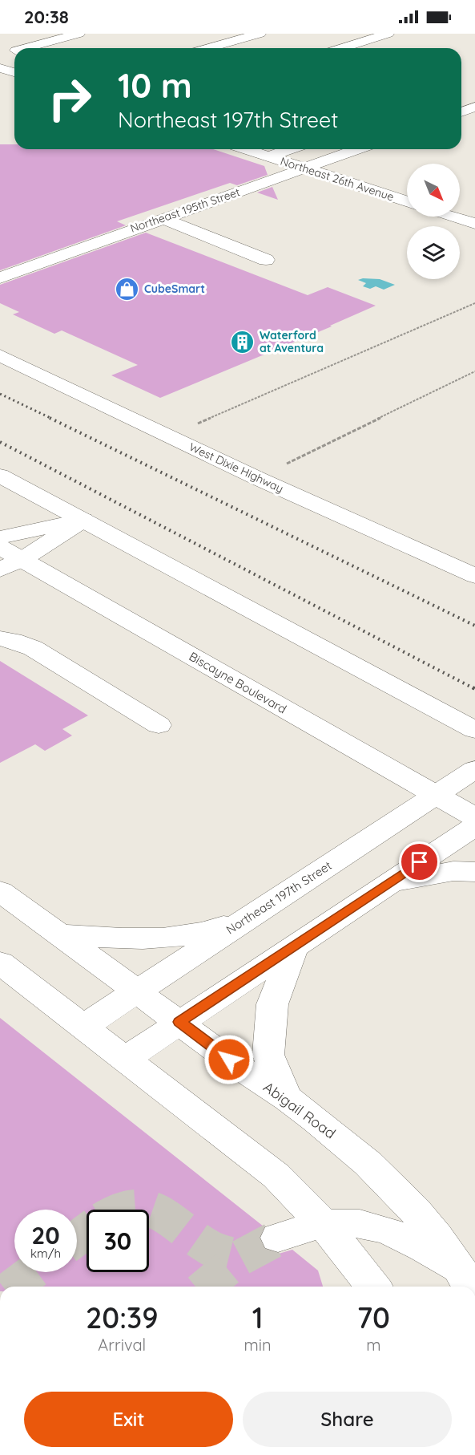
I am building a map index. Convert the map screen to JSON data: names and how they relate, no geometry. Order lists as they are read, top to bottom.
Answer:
{
  "streets": {
    "street": [
      "Northeast 26th Avenue",
      "Northeast 195th Street",
      "West Dixie Highway",
      "Biscayne Boulevard",
      "Northeast 197th Street",
      "Abigail Road"
    ]
  },
  "crossings": [
    ["Northeast 26th Avenue", "Northeast 195th Street"],
    ["Biscayne Boulevard", "Northeast 197th Street"],
    ["Northeast 197th Street", "Abigail Road"]
  ],
  "places": {
    "shop": ["CubeSmart"],
    "building": ["Waterford at Aventura"]
  },
  "north": "bottom right",
  "page": {
    "status": "20:38",
    "turn": ["10 m", "Northeast 197th Street"],
    "speed": "20 km/h",
    "limit": "30",
    "eta": [
      "20:39",
      "Arrival",
      "1",
      "min",
      "70",
      "m"
    ],
    "buttons": ["Exit", "Share"]
  }
}
